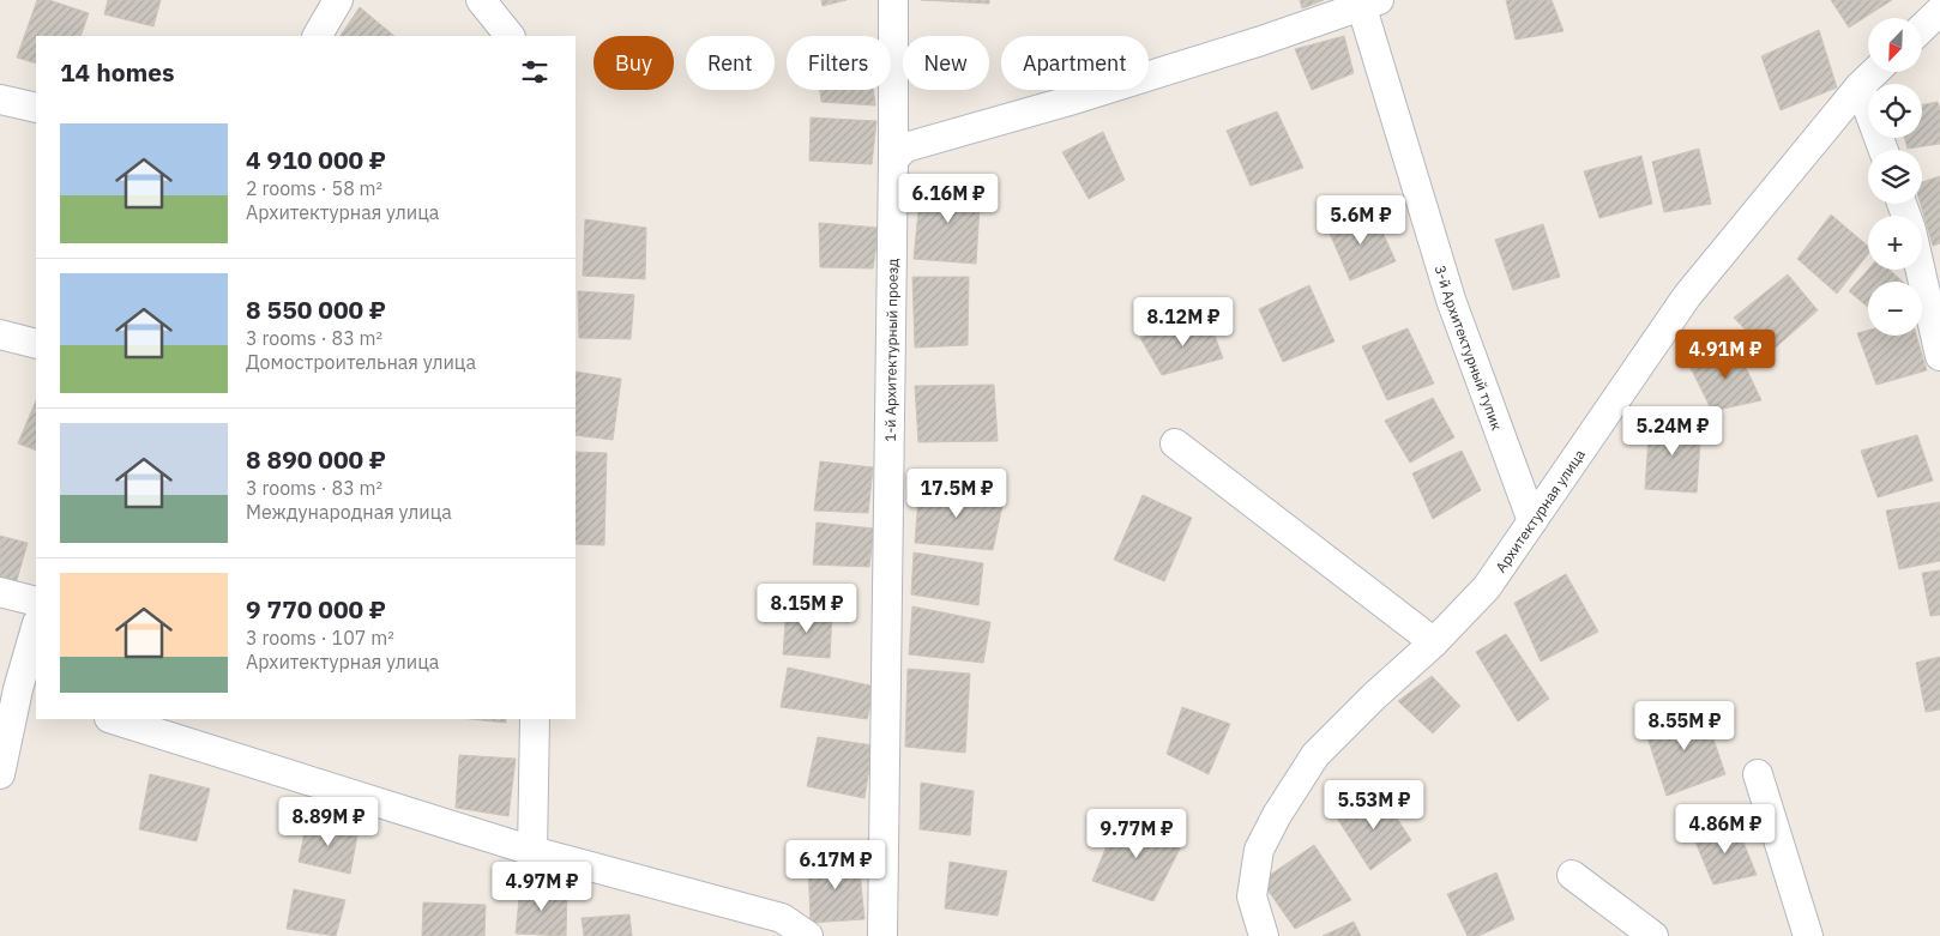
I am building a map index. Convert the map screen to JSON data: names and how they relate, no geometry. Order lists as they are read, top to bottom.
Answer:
{
  "streets": {
    "street": ["3-й Архитектурный тупик", "1-й Архитектурный проезд", "Архитектурная улица"]
  },
  "crossings": [
    ["3-й Архитектурный тупик", "Архитектурная улица"]
  ],
  "north": "bottom left",
  "page": {
    "map_buttons": ["+", "−"],
    "chip": [
      "Buy",
      "Rent",
      "Filters",
      "New",
      "Apartment"
    ],
    "heading": "14 homes",
    "list": [
      {
        "name": "4 910 000 ₽",
        "note": "2 rooms · 58 m² · Архитектурная улица"
      },
      {
        "name": "8 550 000 ₽",
        "note": "3 rooms · 83 m² · Домостроительная улица"
      },
      {
        "name": "8 890 000 ₽",
        "note": "3 rooms · 83 m² · Международная улица"
      },
      {
        "name": "9 770 000 ₽",
        "note": "3 rooms · 107 m² · Архитектурная улица"
      }
    ],
    "price": [
      "6.16M ₽",
      "5.6M ₽",
      "8.12M ₽",
      "4.91M ₽",
      "5.24M ₽",
      "17.5M ₽",
      "8.15M ₽",
      "8.55M ₽",
      "5.53M ₽",
      "8.89M ₽",
      "4.86M ₽",
      "9.77M ₽",
      "6.17M ₽",
      "4.97M ₽"
    ]
  }
}
